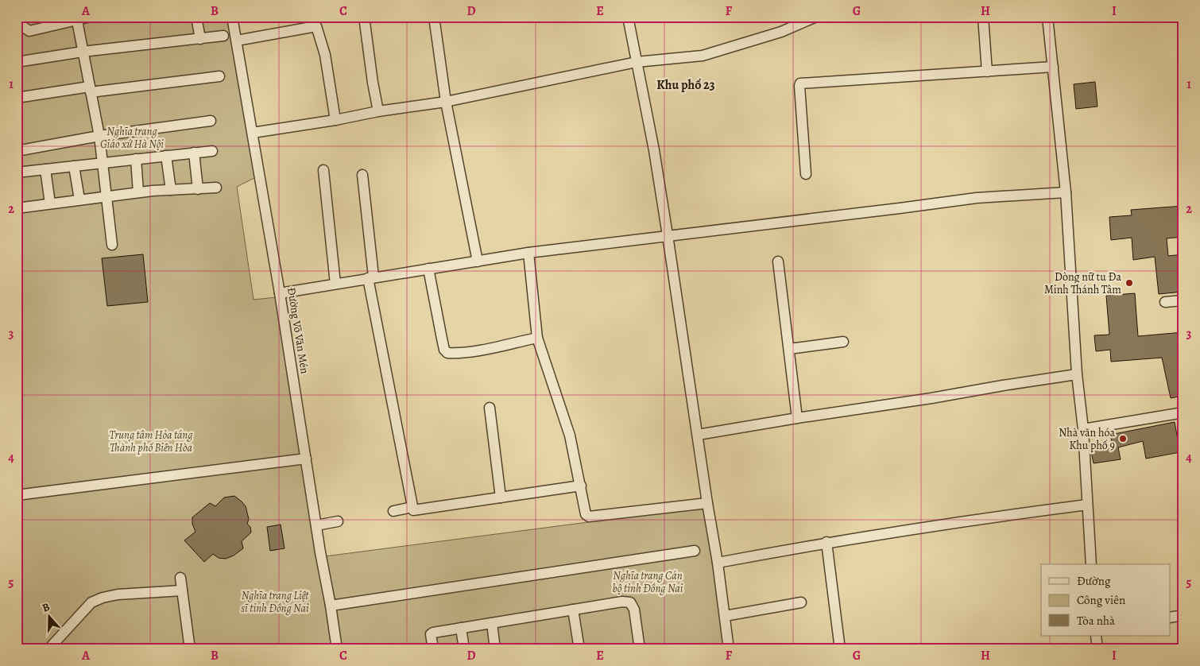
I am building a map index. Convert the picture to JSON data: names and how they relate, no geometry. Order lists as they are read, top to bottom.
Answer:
{
  "streets": {
    "street": ["Đường Võ Văn Mén"]
  },
  "districts": ["Khu phố 23"],
  "parks": [
    "Nghĩa trang Giáo xứ Hà Nội",
    "Trung tâm Hỏa táng Thành phố Biên Hòa",
    "Nghĩa trang Cán bộ tỉnh Đồng Nai",
    "Nghĩa trang Liệt sĩ tỉnh Đồng Nai"
  ],
  "places": ["Dòng nữ tu Đa Minh Thánh Tâm", "Nhà văn hóa Khu phố 9"],
  "legend": ["Đường", "Công viên", "Tòa nhà"],
  "north": "top",
  "grid": {
    "columns": [
      "A",
      "B",
      "C",
      "D",
      "E",
      "F",
      "G",
      "H",
      "I"
    ],
    "rows": [
      "1",
      "2",
      "3",
      "4",
      "5"
    ]
  }
}
